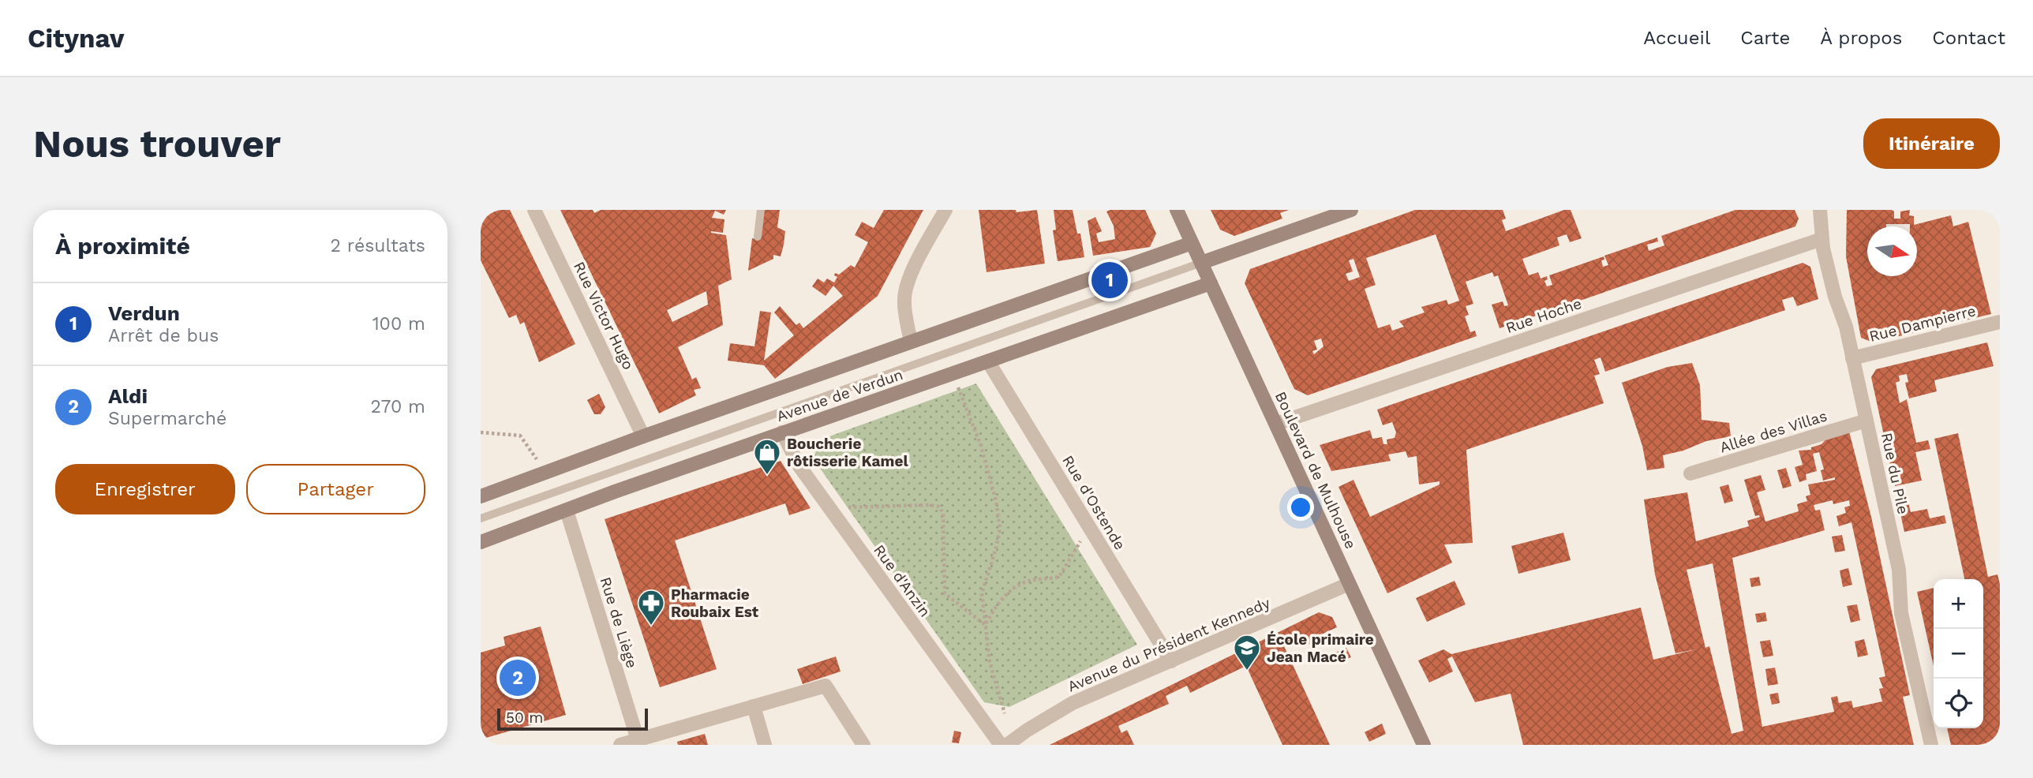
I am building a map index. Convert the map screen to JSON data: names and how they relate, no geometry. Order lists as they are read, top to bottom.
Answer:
{
  "streets": {
    "street": [
      "Rue Victor Hugo",
      "Rue Hoche",
      "Rue Dampierre",
      "Avenue de Verdun",
      "Allée des Villas",
      "Boulevard de Mulhouse",
      "Rue du Pile",
      "Rue d'Ostende",
      "Rue d'Anzin",
      "Rue de Liège",
      "Avenue du Président Kennedy"
    ]
  },
  "crossings": [
    ["Rue Victor Hugo", "Avenue de Verdun"],
    ["Rue Hoche", "Boulevard de Mulhouse"],
    ["Rue Hoche", "Rue du Pile"],
    ["Rue Dampierre", "Rue du Pile"],
    ["Avenue de Verdun", "Boulevard de Mulhouse"],
    ["Avenue de Verdun", "Rue d'Ostende"],
    ["Avenue de Verdun", "Rue d'Anzin"],
    ["Avenue de Verdun", "Rue de Liège"],
    ["Allée des Villas", "Rue du Pile"],
    ["Boulevard de Mulhouse", "Avenue du Président Kennedy"],
    ["Rue d'Ostende", "Avenue du Président Kennedy"]
  ],
  "places": {
    "shop": ["Boucherie rôtisserie Kamel"],
    "pharmacy": ["Pharmacie Roubaix Est"],
    "school or university": ["École primaire Jean Macé"]
  },
  "scale_bar": "50 m",
  "north": "right",
  "page": {
    "header": "Citynav",
    "nav": [
      "Accueil",
      "Carte",
      "À propos",
      "Contact"
    ],
    "buttons": [
      "Itinéraire",
      ["Enregistrer", "Partager"]
    ],
    "title": "Nous trouver",
    "heading": ["À proximité", "2 résultats"],
    "pins": ["1", "2"],
    "list": [
      {
        "mark": "1",
        "name": "Verdun",
        "note": "Arrêt de bus",
        "value": "100 m"
      },
      {
        "mark": "2",
        "name": "Aldi",
        "note": "Supermarché",
        "value": "270 m"
      }
    ],
    "map_buttons": ["+", "−"],
    "scale": "50 m"
  }
}
